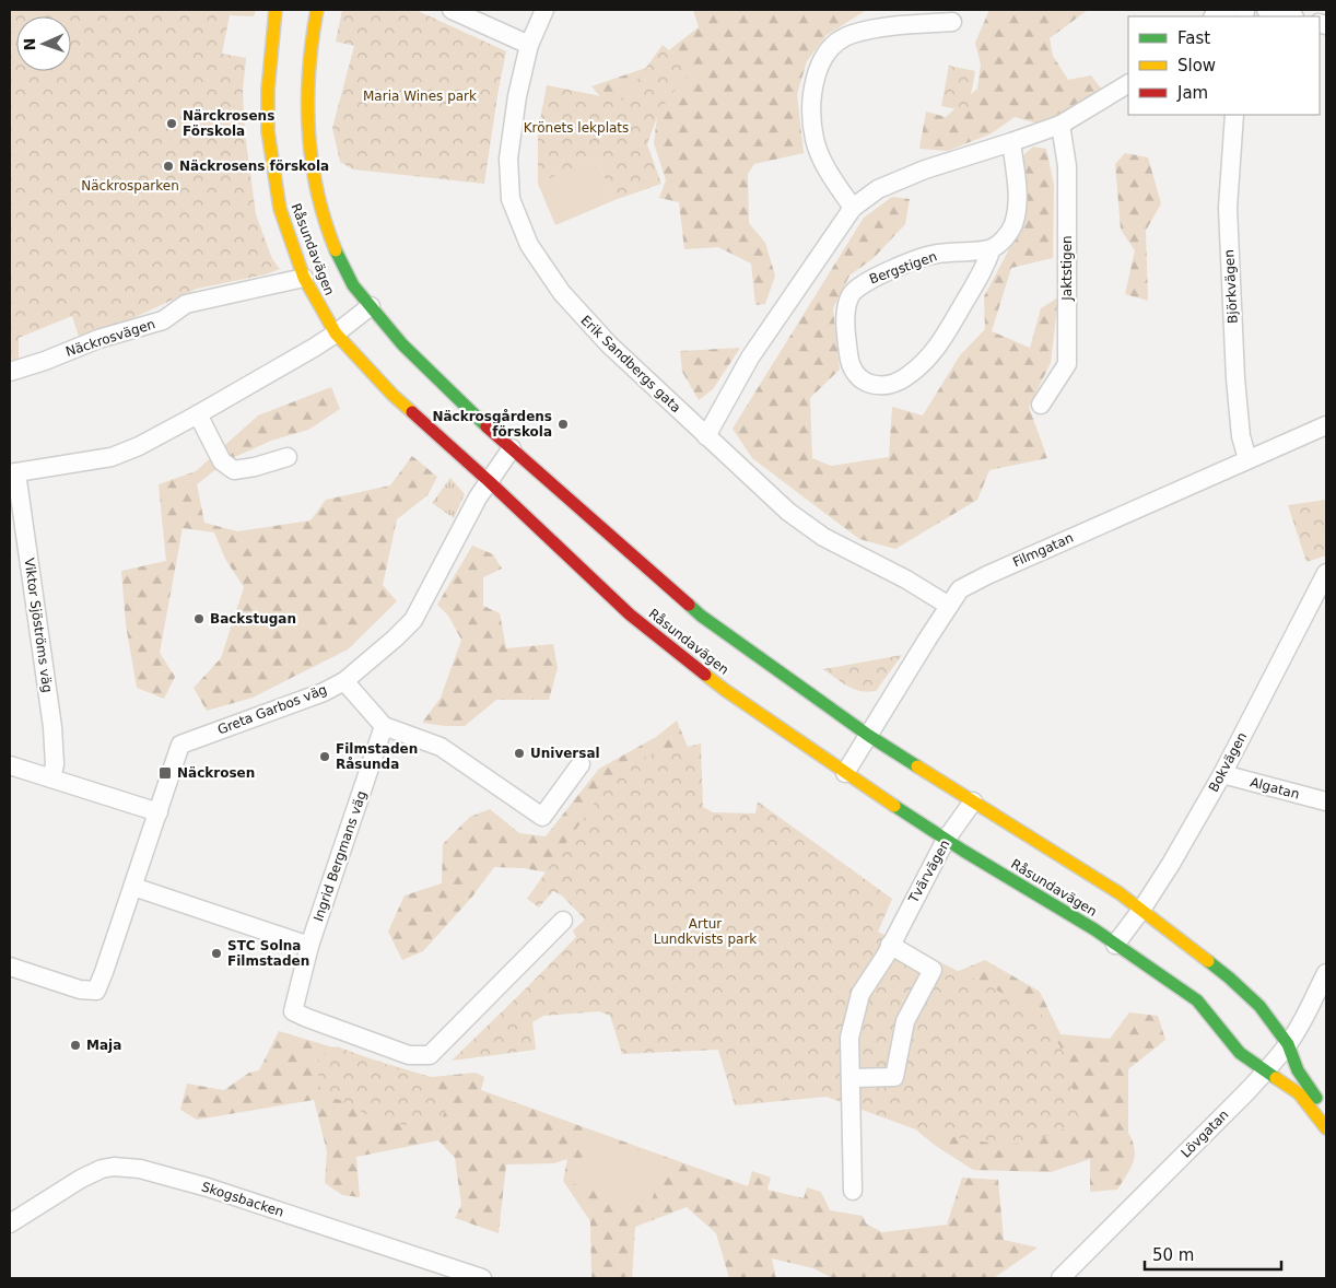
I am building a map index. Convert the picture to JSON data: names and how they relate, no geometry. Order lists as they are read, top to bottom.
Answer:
{
  "streets": {
    "street": [
      "Råsundavägen",
      "Bergstigen",
      "Jaktstigen",
      "Björkvägen",
      "Näckrosvägen",
      "Erik Sandbergs gata",
      "Filmgatan",
      "Viktor Sjöströms väg",
      "Greta Garbos väg",
      "Bokvägen",
      "Algatan",
      "Ingrid Bergmans väg",
      "Tvärvägen",
      "Lövgatan",
      "Skogsbacken"
    ]
  },
  "crossings": [
    ["Råsundavägen", "Näckrosvägen"],
    ["Råsundavägen", "Filmgatan"],
    ["Råsundavägen", "Greta Garbos väg"],
    ["Råsundavägen", "Bokvägen"],
    ["Råsundavägen", "Tvärvägen"],
    ["Råsundavägen", "Lövgatan"],
    ["Björkvägen", "Filmgatan"],
    ["Erik Sandbergs gata", "Filmgatan"],
    ["Bokvägen", "Algatan"]
  ],
  "parks": [
    "Maria Wines park",
    "Krönets lekplats",
    "Näckrosparken",
    "Artur Lundkvists park"
  ],
  "places": {
    "other": [
      "Närckrosens Förskola",
      "Näckrosens förskola",
      "Näckrosgårdens förskola",
      "Backstugan",
      "Universal",
      "Filmstaden Råsunda",
      "STC Solna Filmstaden",
      "Maja"
    ],
    "transit": ["Näckrosen"]
  },
  "legend": ["Fast", "Slow", "Jam"],
  "scale_bar": "50 m",
  "north": "left"
}
